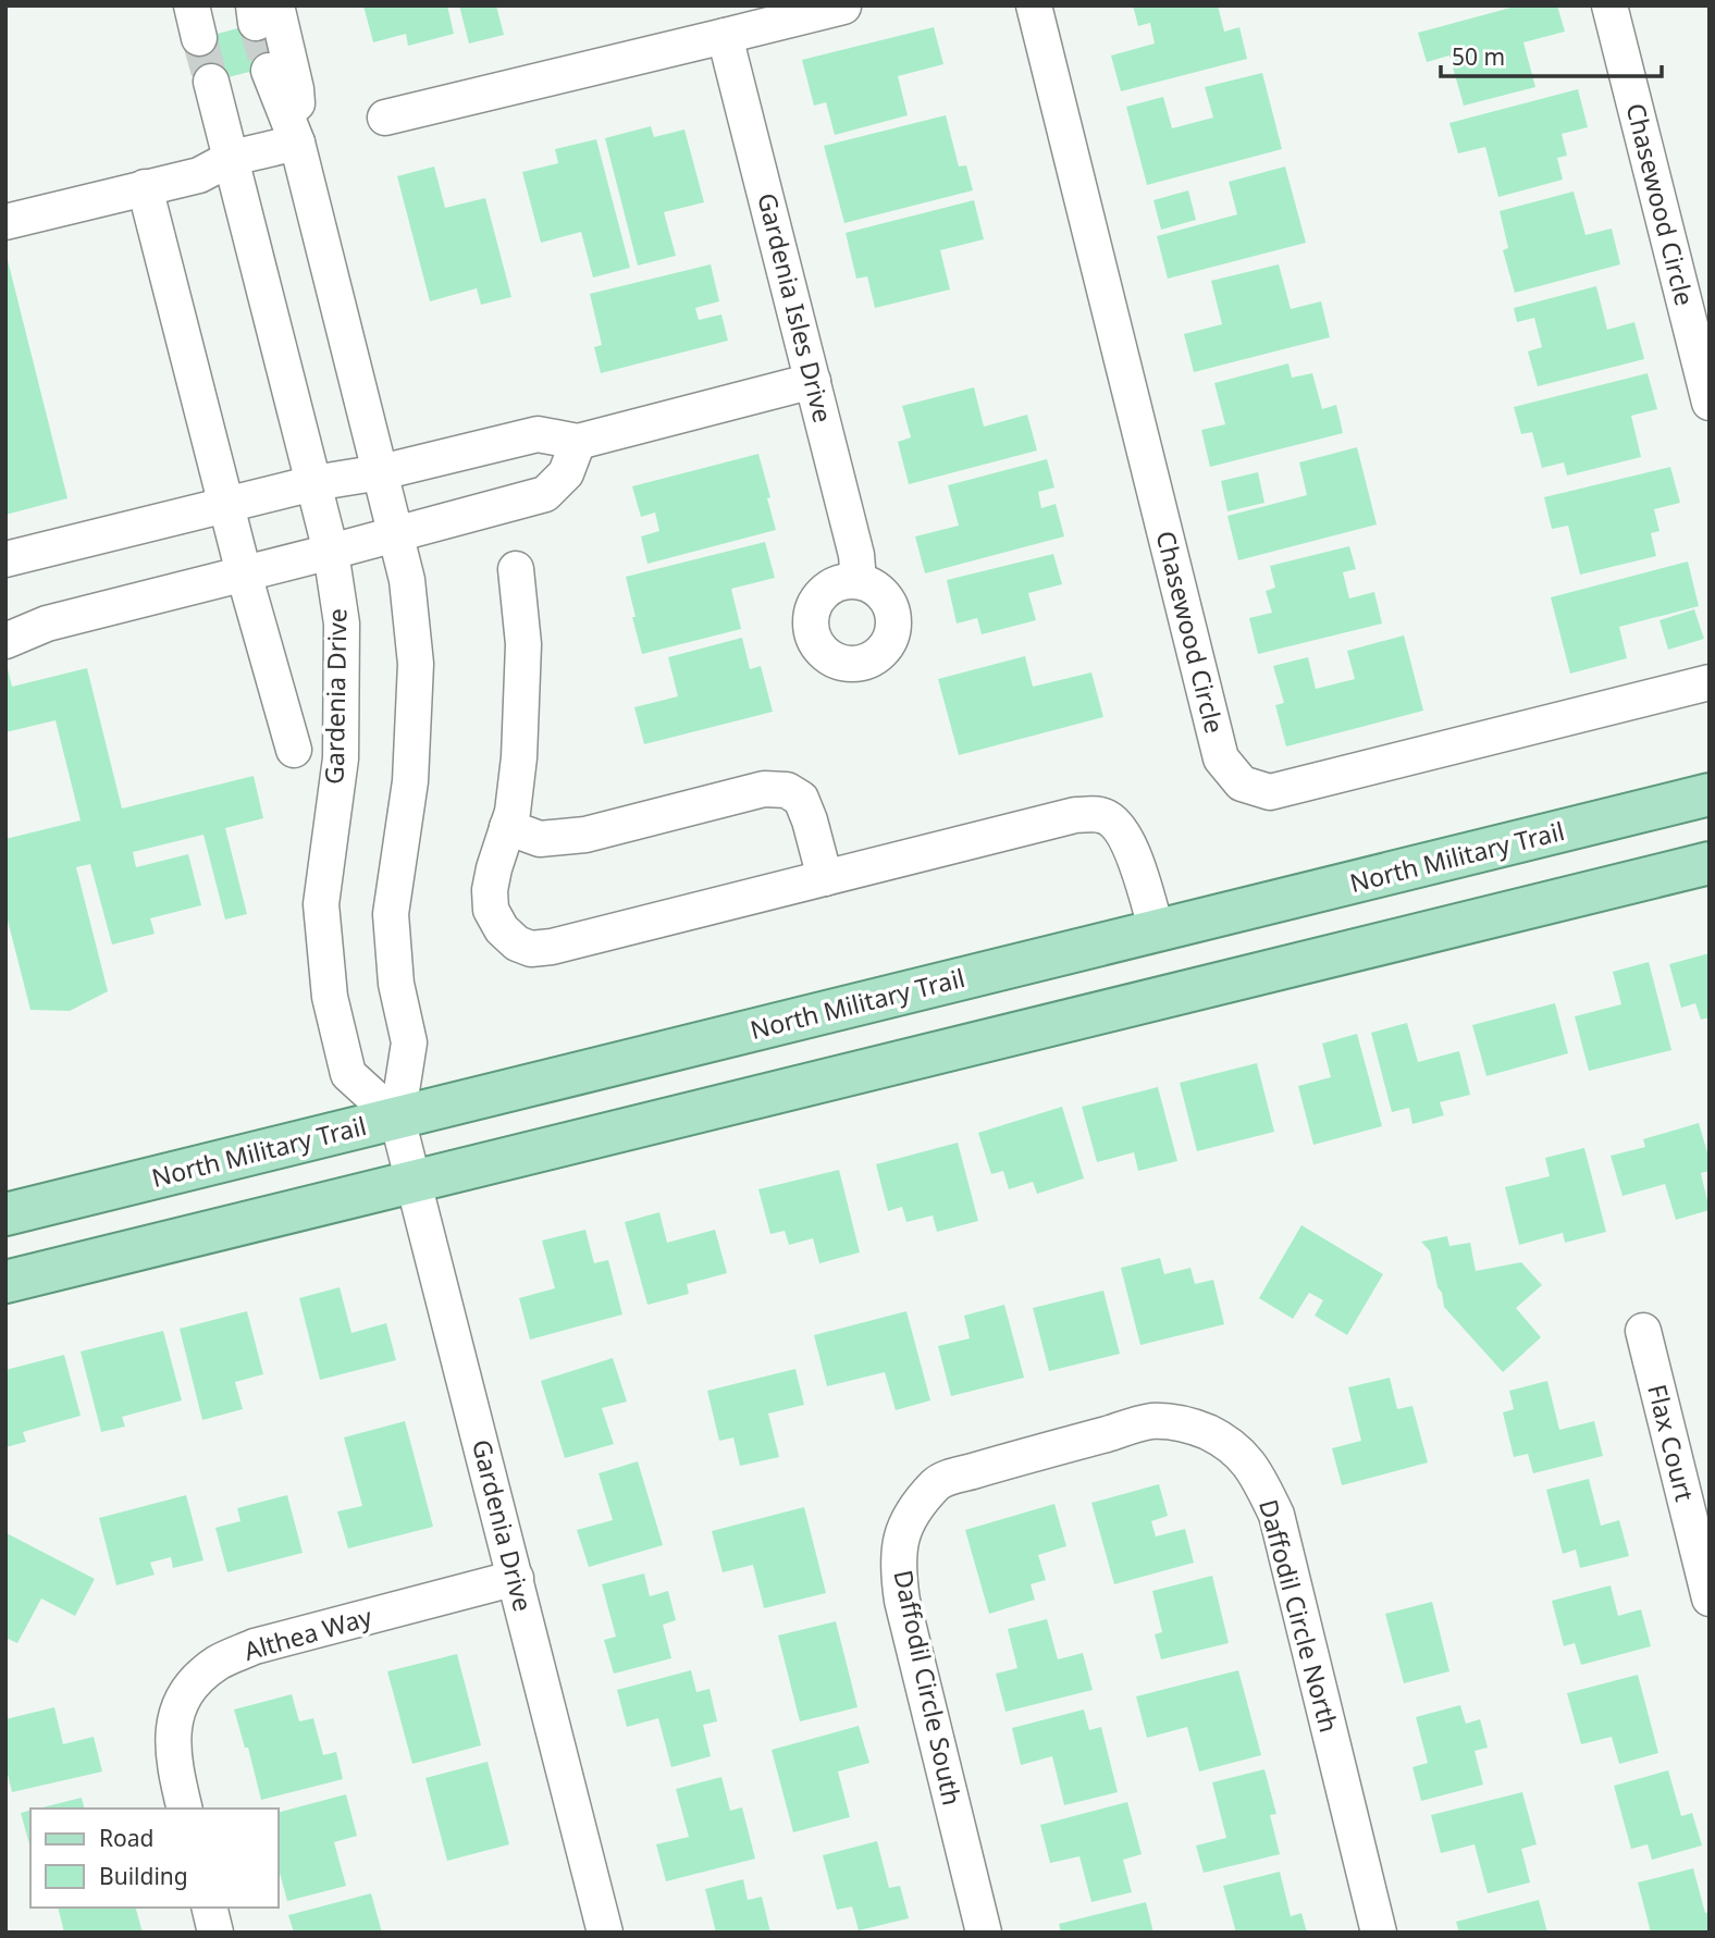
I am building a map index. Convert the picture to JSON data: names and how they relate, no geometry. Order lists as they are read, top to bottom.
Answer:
{
  "streets": {
    "main road": ["North Military Trail"],
    "street": [
      "Chasewood Circle",
      "Gardenia Isles Drive",
      "Gardenia Drive",
      "Flax Court",
      "Daffodil Circle North",
      "Althea Way",
      "Daffodil Circle South"
    ]
  },
  "crossings": [
    ["Gardenia Drive", "North Military Trail"],
    ["Gardenia Drive", "Althea Way"],
    ["Daffodil Circle North", "Daffodil Circle South"]
  ],
  "legend": ["Road", "Building"],
  "scale_bar": "50 m"
}
